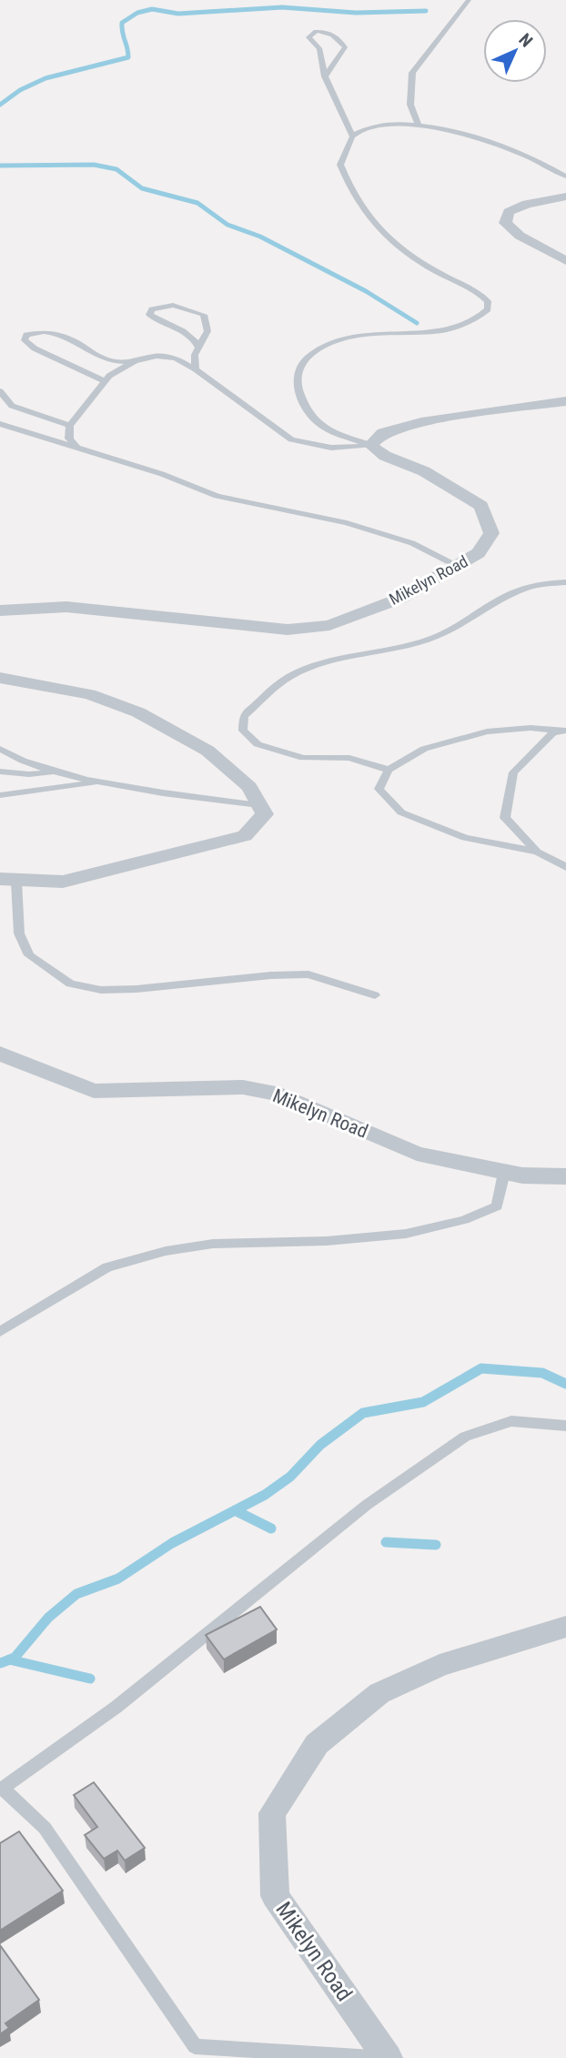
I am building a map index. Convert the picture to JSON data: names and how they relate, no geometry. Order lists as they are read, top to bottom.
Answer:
{
  "streets": {
    "street": ["Mikelyn Road"]
  },
  "north": "top right"
}
